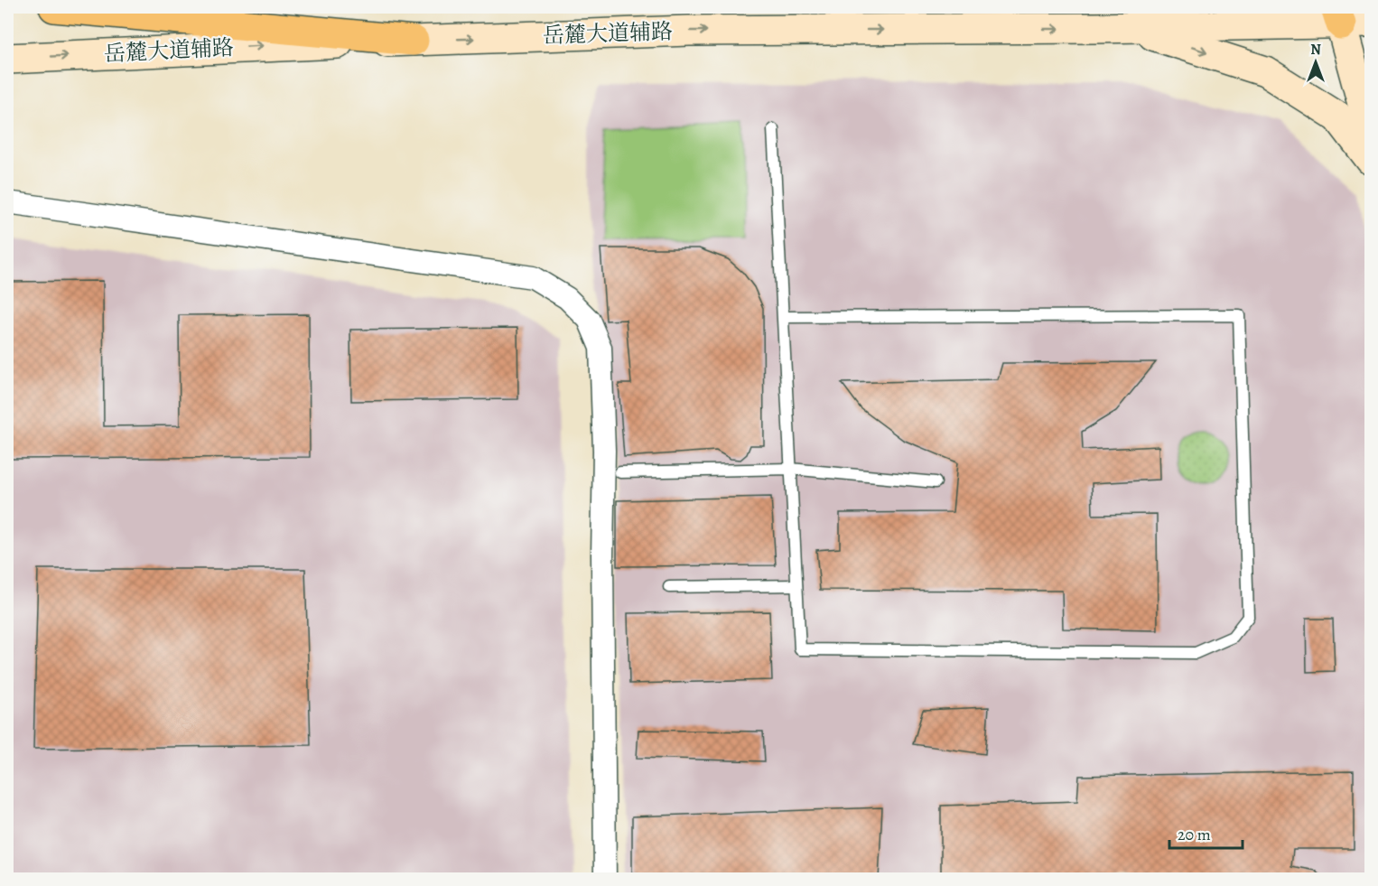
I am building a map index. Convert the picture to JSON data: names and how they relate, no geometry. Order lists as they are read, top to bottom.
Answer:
{
  "streets": {
    "main road": ["岳麓大道辅路"]
  },
  "one_way": ["岳麓大道辅路"],
  "scale_bar": "20 m",
  "north": "top"
}
